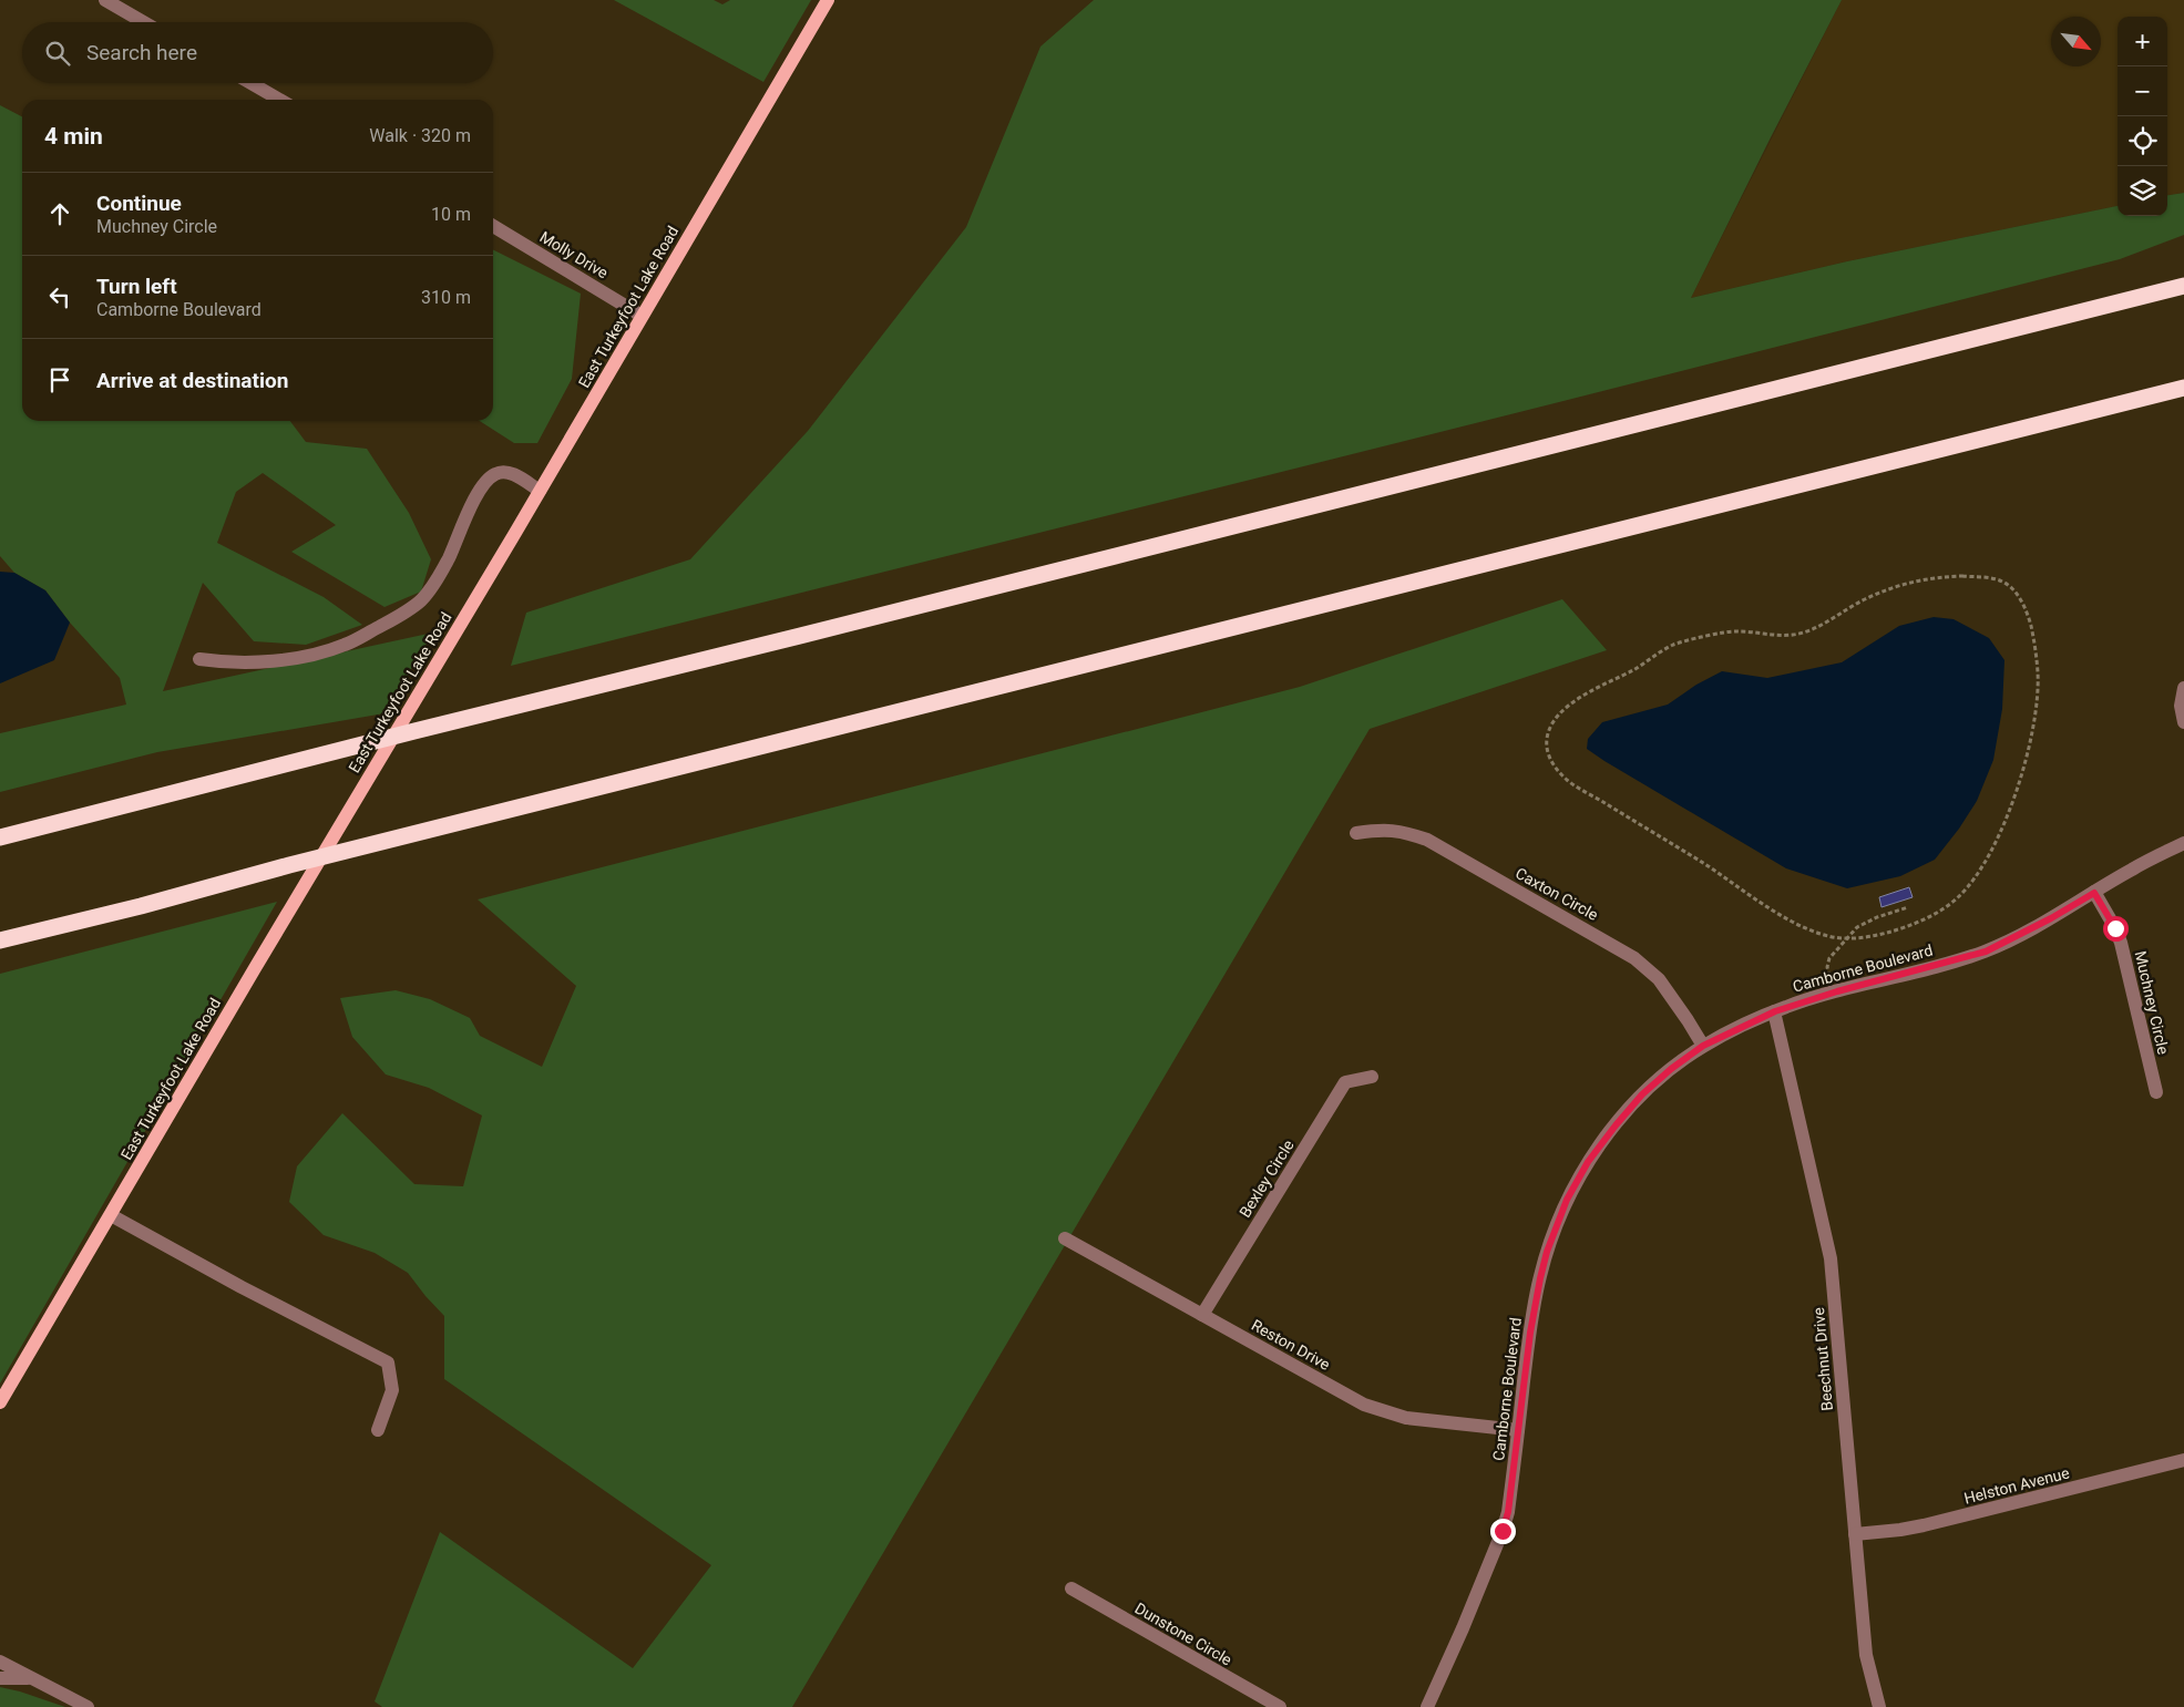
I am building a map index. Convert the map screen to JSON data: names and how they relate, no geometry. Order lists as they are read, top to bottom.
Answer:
{
  "streets": {
    "main road": ["East Turkeyfoot Lake Road"],
    "street": [
      "Molly Drive",
      "Caxton Circle",
      "Camborne Boulevard",
      "Muchney Circle",
      "Bexley Circle",
      "Reston Drive",
      "Beechnut Drive",
      "Helston Avenue",
      "Dunstone Circle"
    ]
  },
  "crossings": [
    ["Molly Drive", "East Turkeyfoot Lake Road"],
    ["Caxton Circle", "Camborne Boulevard"],
    ["Camborne Boulevard", "Muchney Circle"],
    ["Camborne Boulevard", "Reston Drive"],
    ["Camborne Boulevard", "Beechnut Drive"],
    ["Bexley Circle", "Reston Drive"],
    ["Beechnut Drive", "Helston Avenue"]
  ],
  "north": "bottom right",
  "page": {
    "map_buttons": ["+", "−"],
    "search": "Search here",
    "heading": ["4 min", "Walk · 320 m"],
    "list": [
      ["Continue", "Muchney Circle", "10 m"],
      ["Turn left", "Camborne Boulevard", "310 m"],
      "Arrive at destination"
    ]
  }
}
